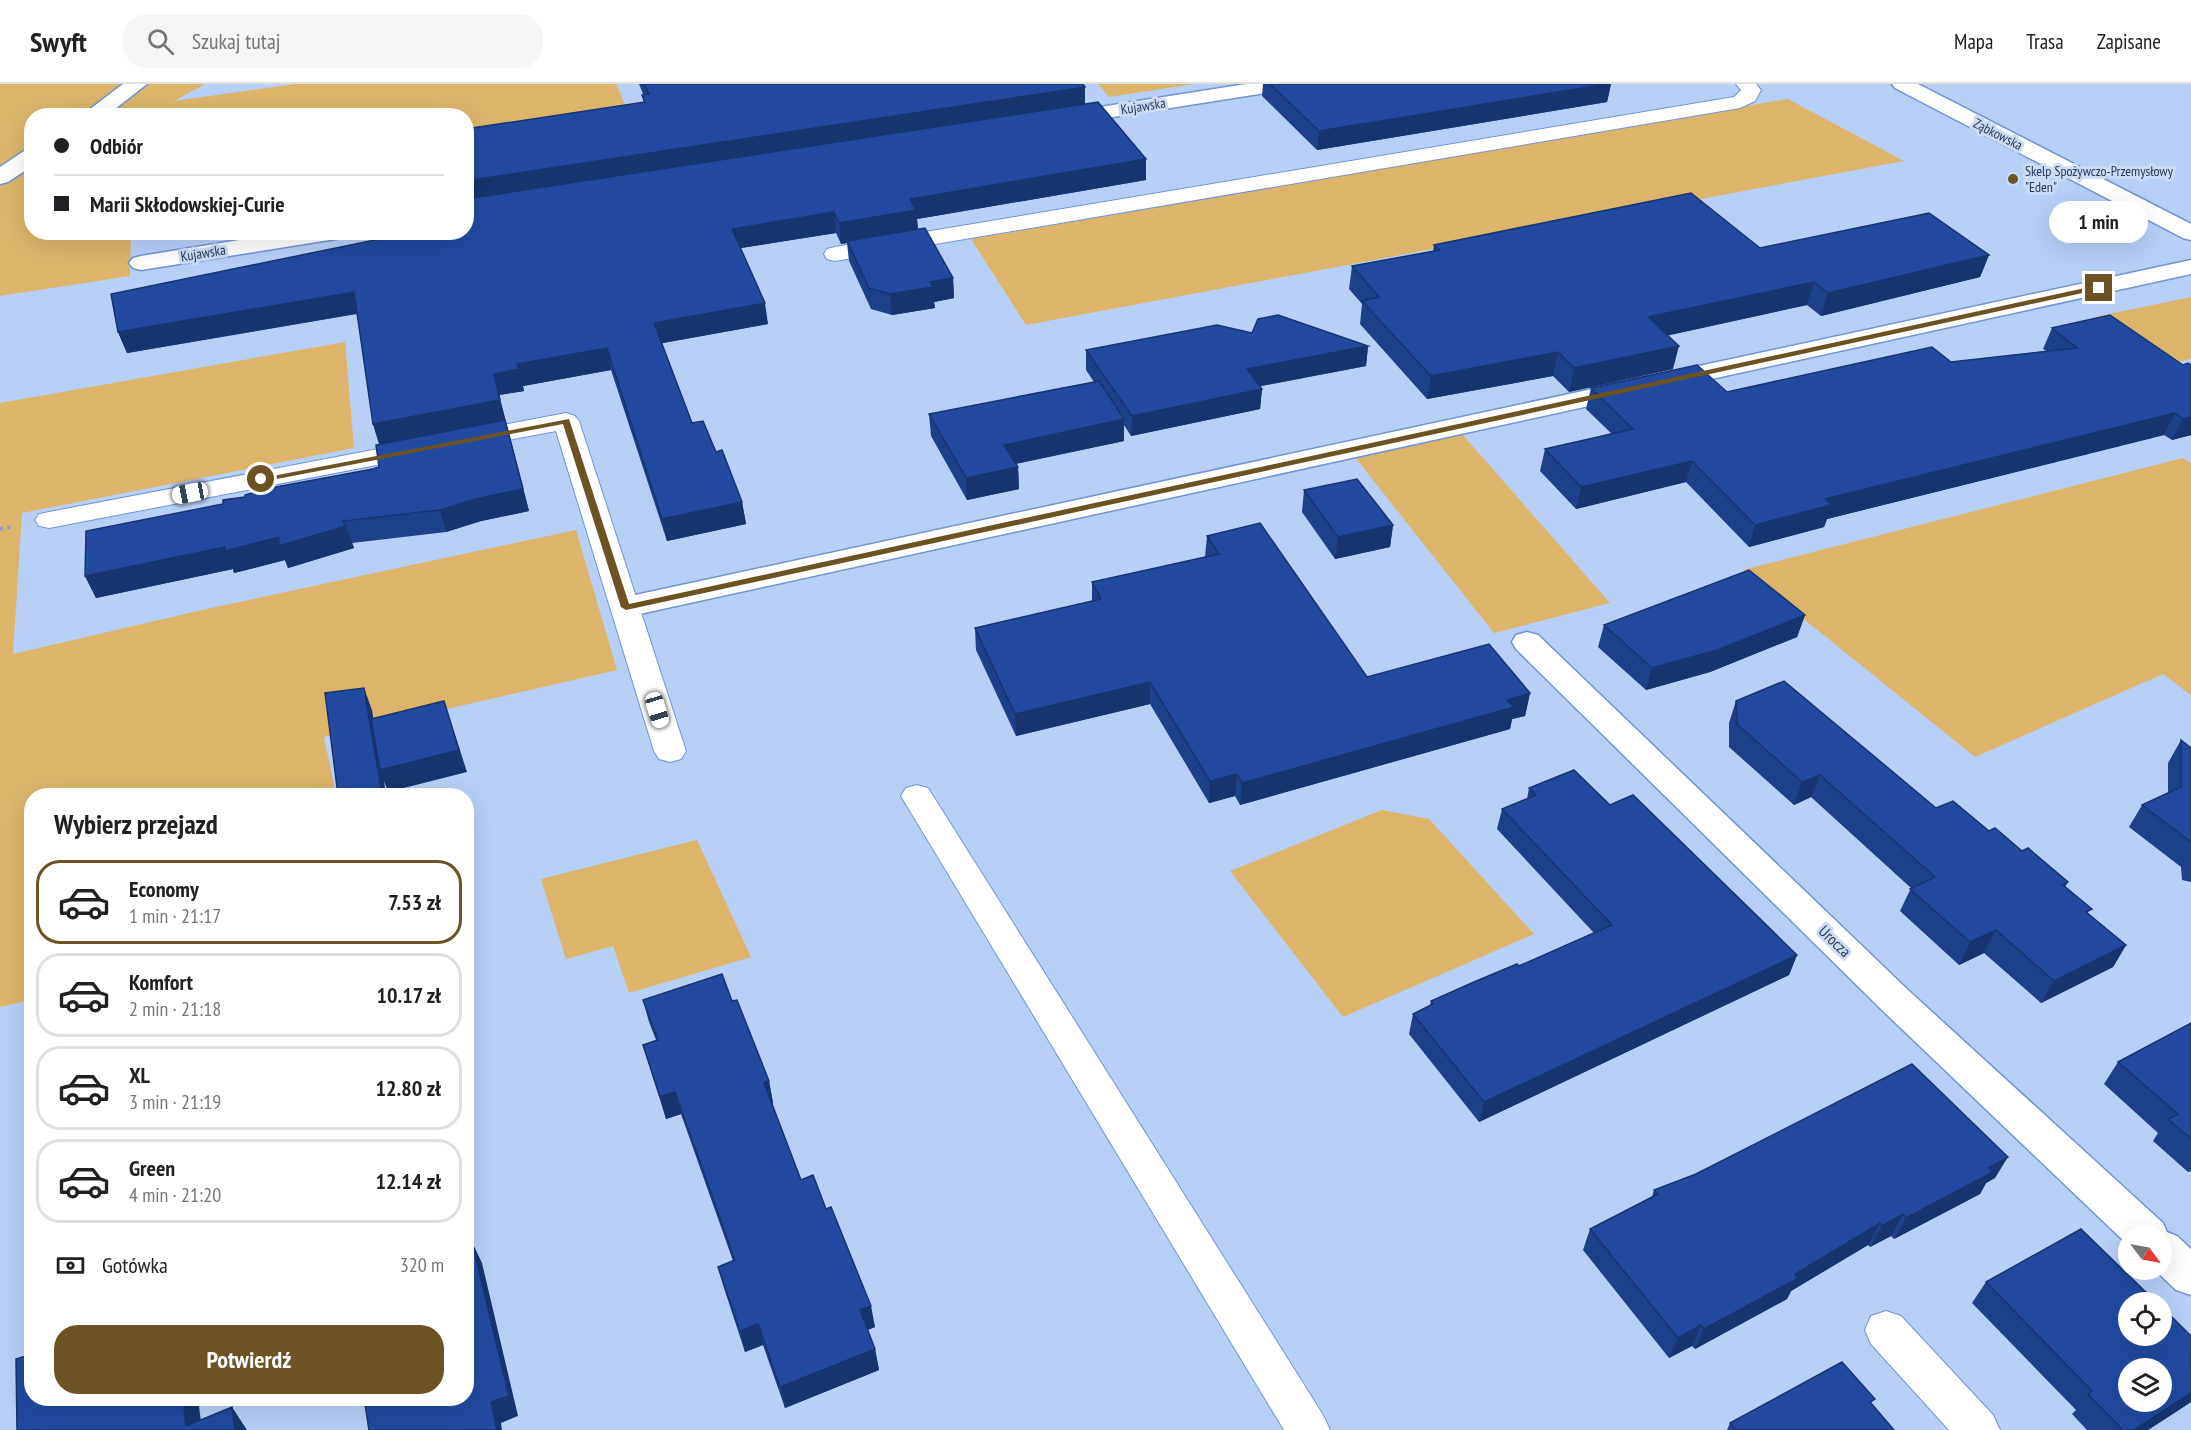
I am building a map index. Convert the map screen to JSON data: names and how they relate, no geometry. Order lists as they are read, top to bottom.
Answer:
{
  "streets": {
    "street": ["Kujawska", "Ząbkowska", "Urocza"]
  },
  "places": ["Skelp Spożywczo-Przemysłowy \"Eden\""],
  "north": "bottom right",
  "page": {
    "header": "Swyft",
    "search": "Szukaj tutaj",
    "nav": ["Mapa", "Trasa", "Zapisane"],
    "banner": ["Odbiór", "Marii Skłodowskiej-Curie"],
    "bubble": "1 min",
    "heading": "Wybierz przejazd",
    "list": [
      {
        "name": "Economy",
        "note": "1 min · 21:17",
        "value": "7.53 zł"
      },
      {
        "name": "Komfort",
        "note": "2 min · 21:18",
        "value": "10.17 zł"
      },
      {
        "name": "XL",
        "note": "3 min · 21:19",
        "value": "12.80 zł"
      },
      {
        "name": "Green",
        "note": "4 min · 21:20",
        "value": "12.14 zł"
      }
    ],
    "pay": ["Gotówka", "320 m"],
    "buttons": "Potwierdź"
  }
}
